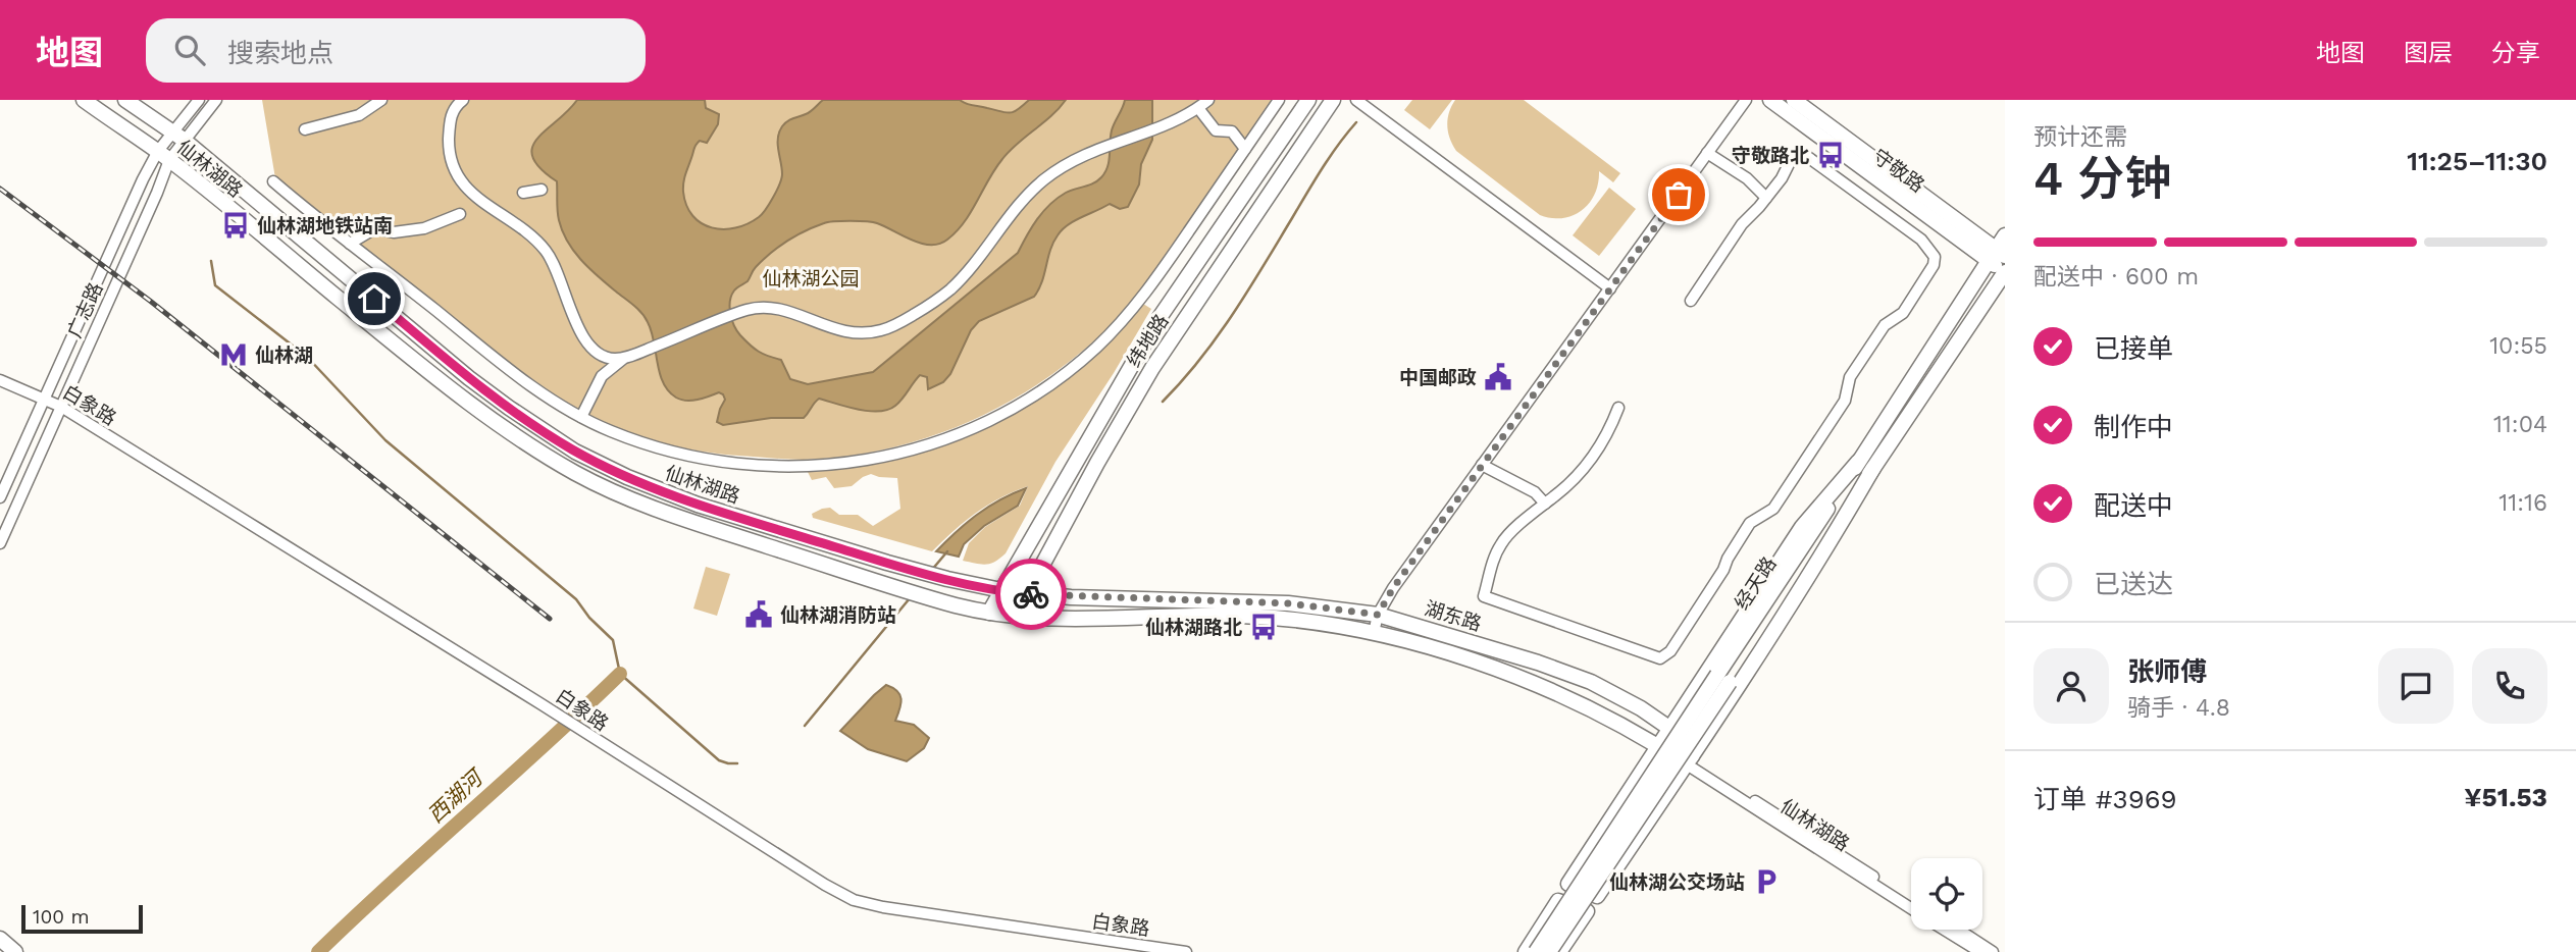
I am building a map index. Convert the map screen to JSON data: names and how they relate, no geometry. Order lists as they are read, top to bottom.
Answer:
{
  "streets": {
    "main road": [
      "仙林湖路",
      "守敬路",
      "纬地路",
      "经天路",
      "湖东路"
    ],
    "street": ["广志路", "白象路"]
  },
  "crossings": [
    ["仙林湖路", "广志路"],
    ["仙林湖路", "纬地路"],
    ["仙林湖路", "湖东路"],
    ["守敬路", "经天路"],
    ["广志路", "白象路"],
    ["纬地路", "湖东路"]
  ],
  "water": ["西湖河"],
  "parks": ["仙林湖公园"],
  "places": {
    "bus stop": ["守敬路北", "仙林湖地铁站南", "仙林湖路北"],
    "metro station": ["仙林湖"],
    "public building": ["中国邮政", "仙林湖消防站"],
    "parking": ["仙林湖公交场站"]
  },
  "scale_bar": "100 m",
  "page": {
    "header": "地图",
    "search": "搜索地点",
    "nav": ["地图", "图层", "分享"],
    "heading": ["4 分钟", "预计还需", "11:25–11:30"],
    "panel": [
      "张师傅",
      "骑手 · 4.8",
      "订单 #3969",
      "¥51.53"
    ],
    "bar": "配送中 · 600 m",
    "list": [
      ["已接单", "10:55"],
      ["制作中", "11:04"],
      ["配送中", "11:16"],
      "已送达"
    ],
    "scale": "100 m"
  }
}
